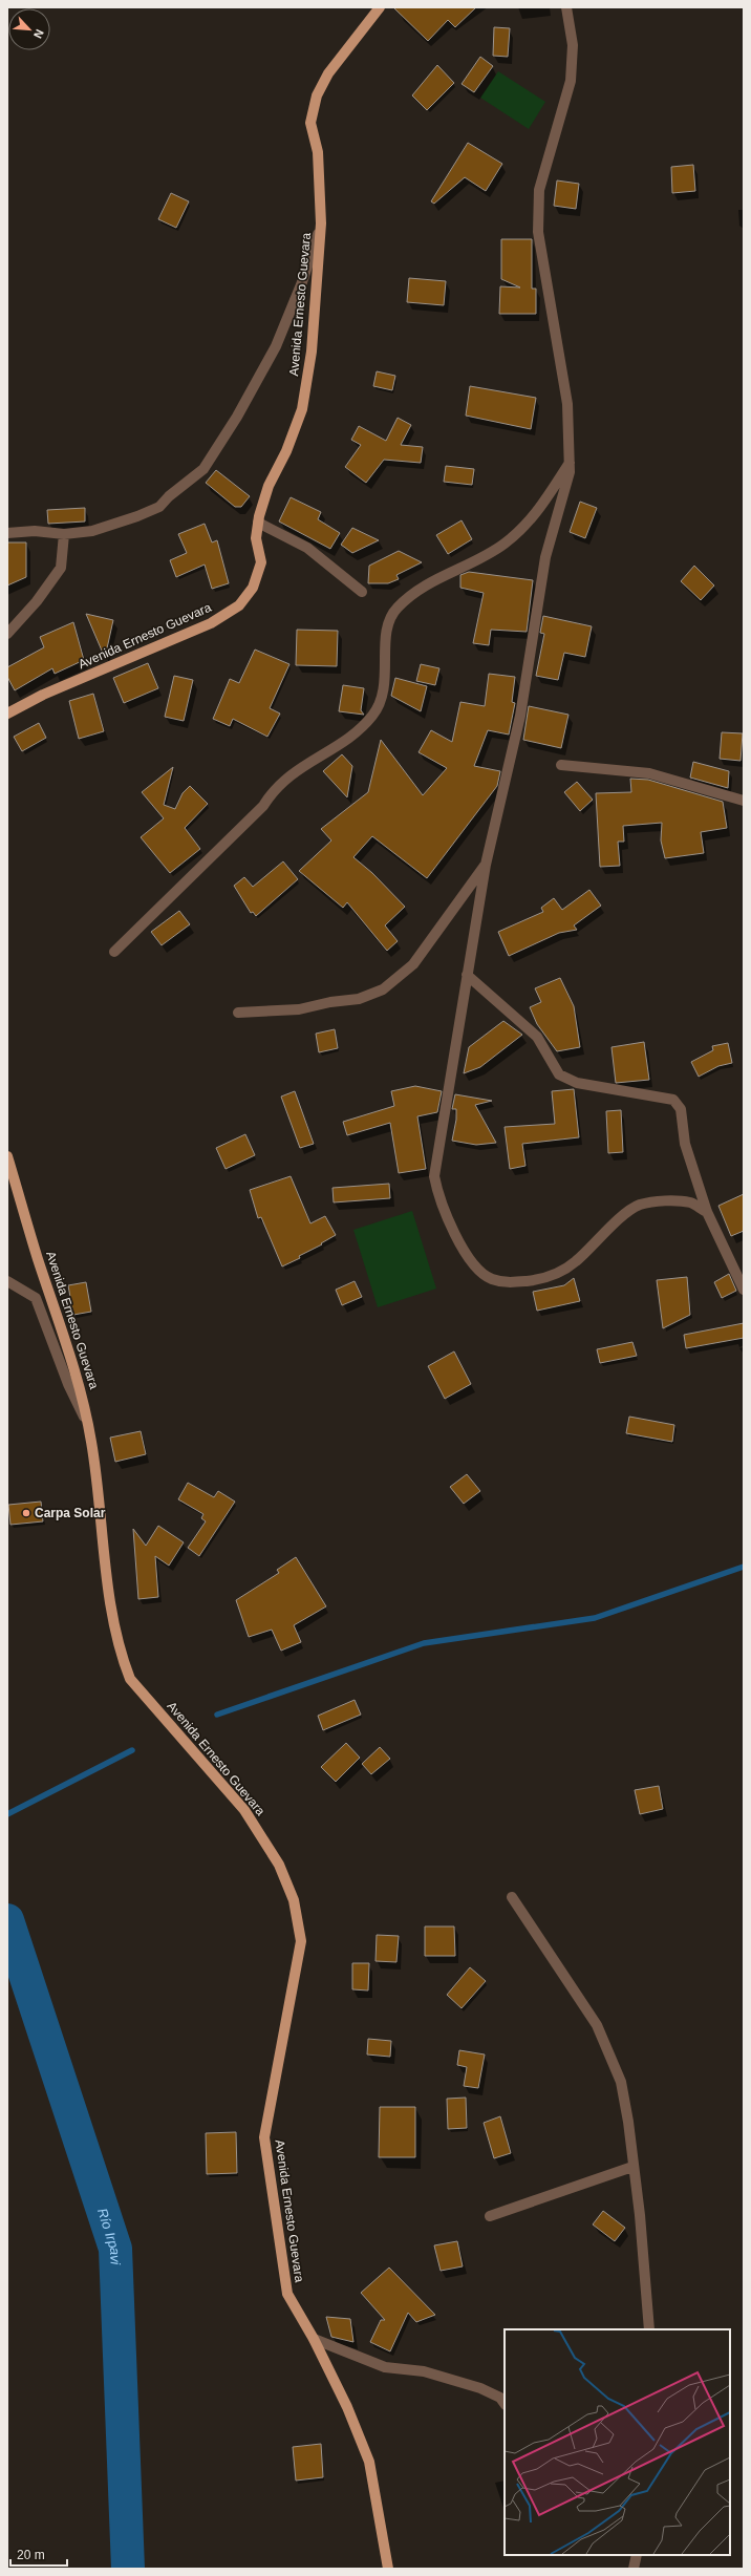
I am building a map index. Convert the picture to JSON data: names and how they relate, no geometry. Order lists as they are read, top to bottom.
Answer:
{
  "streets": {
    "main road": ["Avenida Ernesto Guevara"]
  },
  "water": ["Río Irpavi"],
  "places": ["Carpa Solar"],
  "scale_bar": "20 m",
  "north": "bottom right"
}
